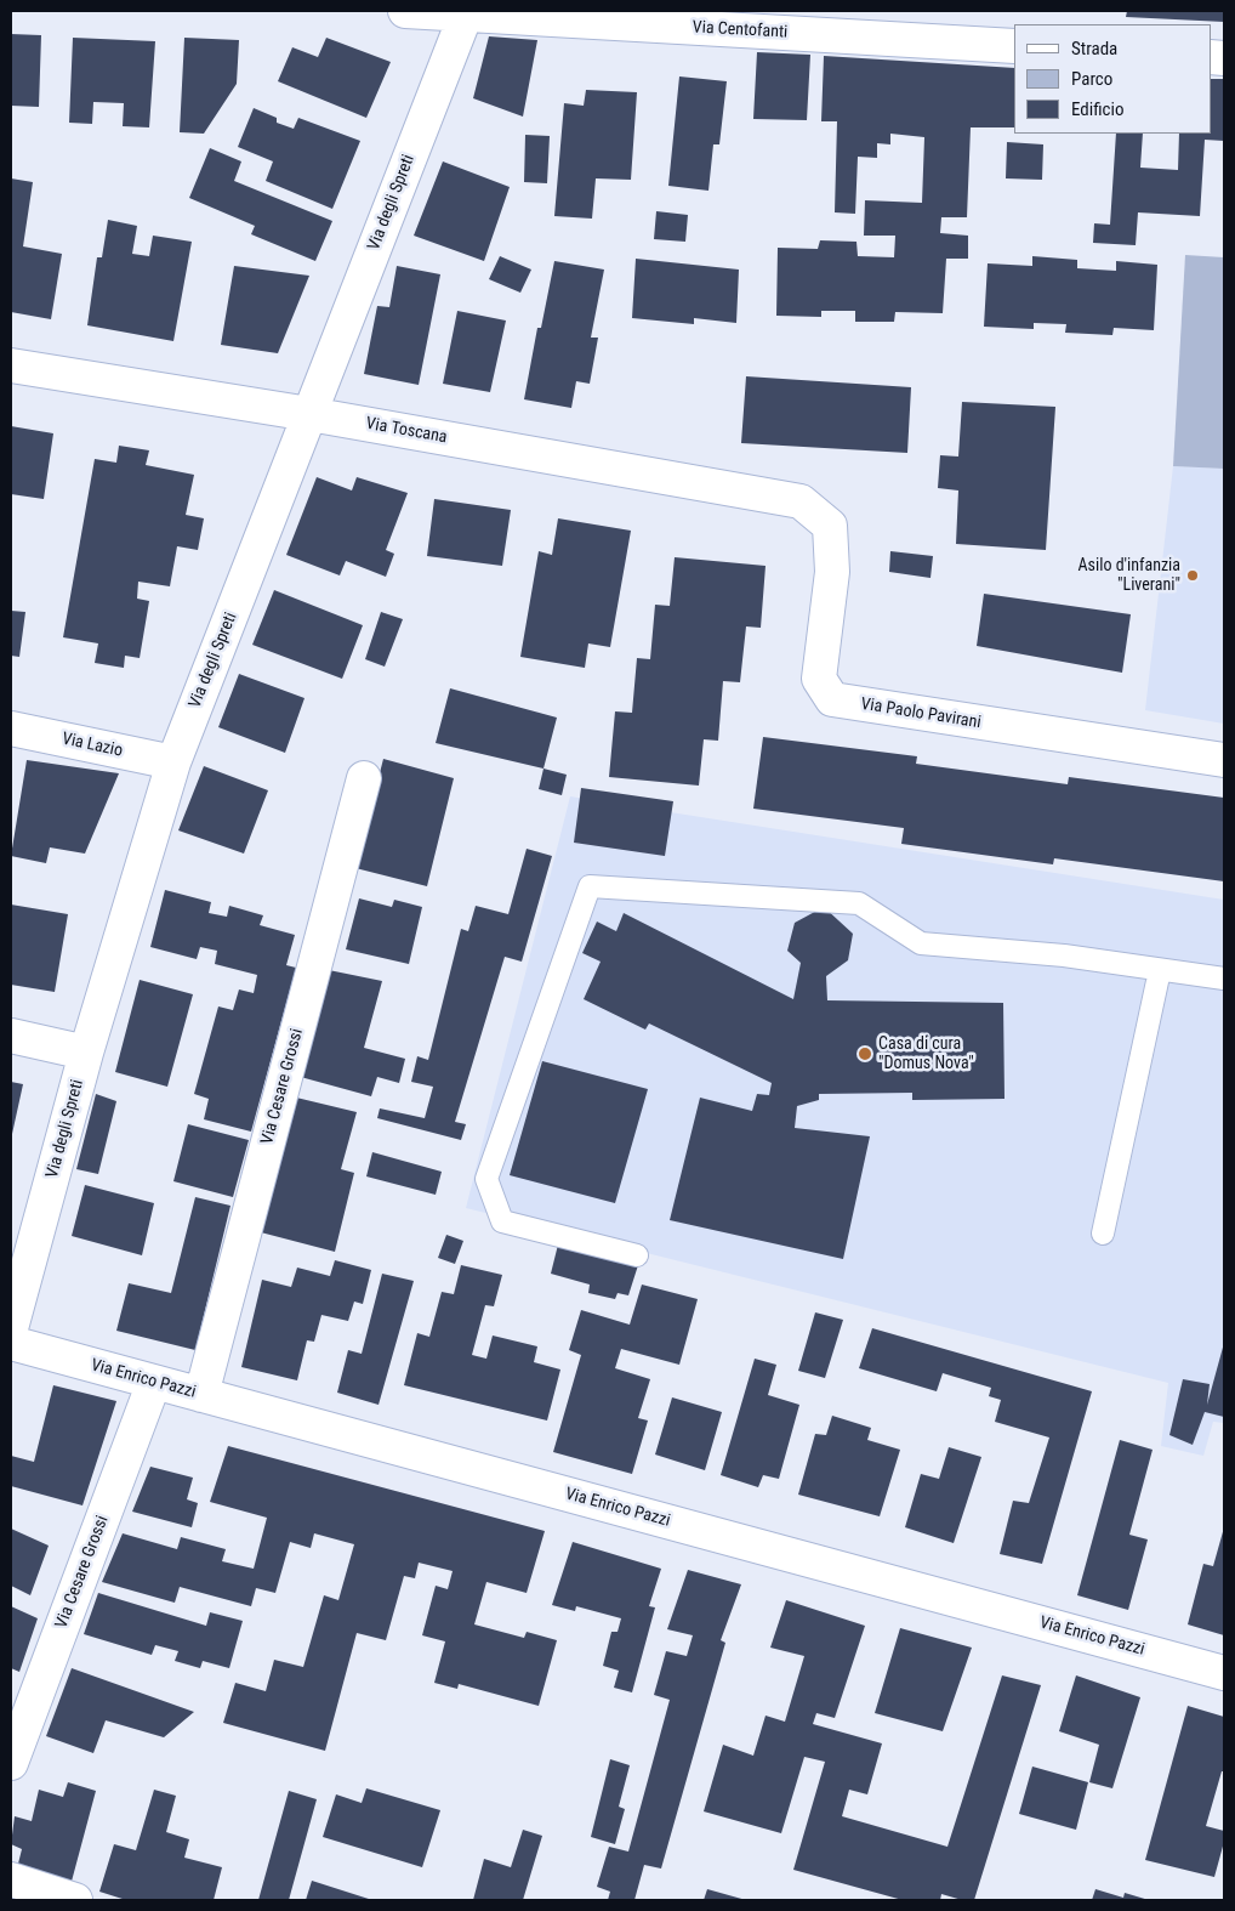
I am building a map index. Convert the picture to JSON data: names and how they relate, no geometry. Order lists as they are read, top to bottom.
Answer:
{
  "streets": {
    "street": [
      "Via Centofanti",
      "Via degli Spreti",
      "Via Toscana",
      "Via Paolo Pavirani",
      "Via Lazio",
      "Via Cesare Grossi",
      "Via Enrico Pazzi"
    ]
  },
  "crossings": [
    ["Via Centofanti", "Via degli Spreti"],
    ["Via degli Spreti", "Via Toscana"],
    ["Via degli Spreti", "Via Lazio"],
    ["Via Toscana", "Via Paolo Pavirani"],
    ["Via Cesare Grossi", "Via Enrico Pazzi"]
  ],
  "places": ["Asilo d'infanzia \"Liverani\"", "Casa di cura \"Domus Nova\""],
  "legend": ["Strada", "Parco", "Edificio"]
}
